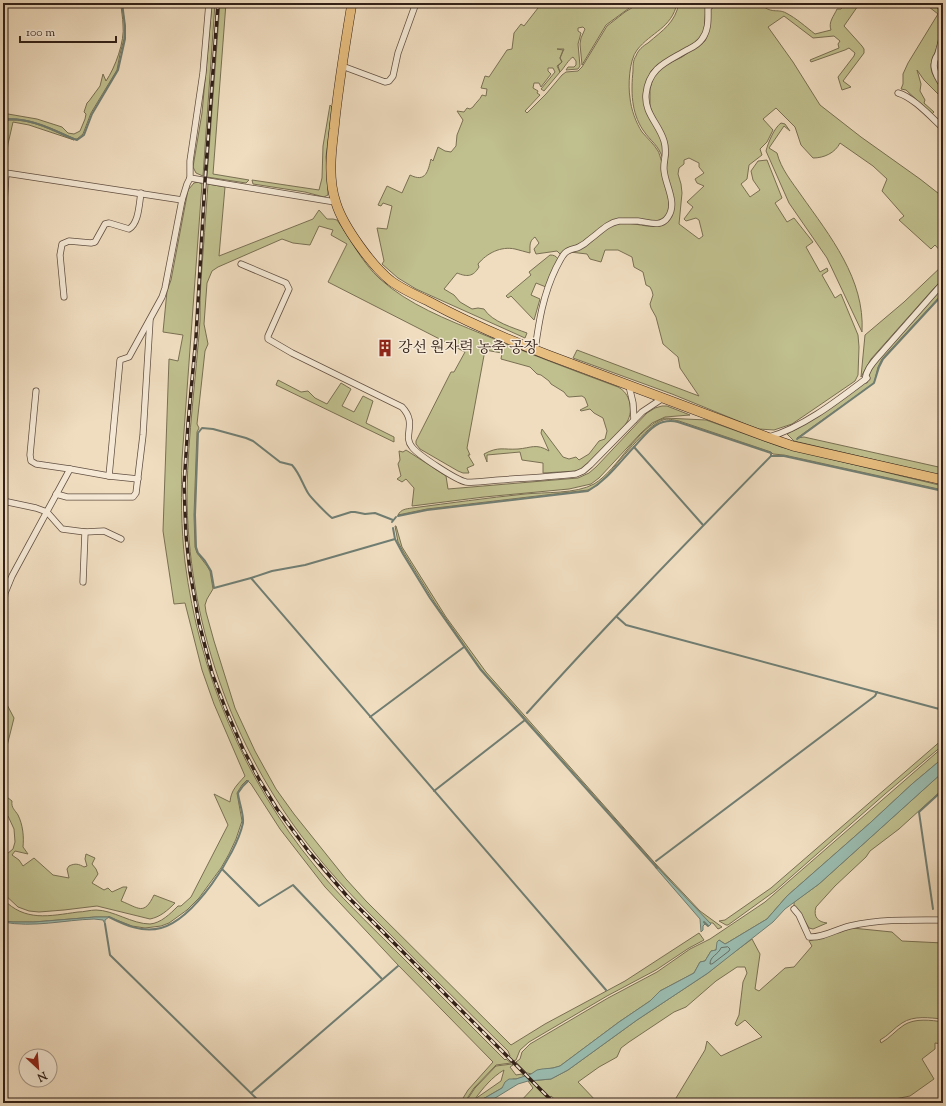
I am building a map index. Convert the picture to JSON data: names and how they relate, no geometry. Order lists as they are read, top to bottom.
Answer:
{
  "places": {
    "building": ["강선 원자력 농축 공장"]
  },
  "scale_bar": "100 m",
  "north": "bottom right"
}
